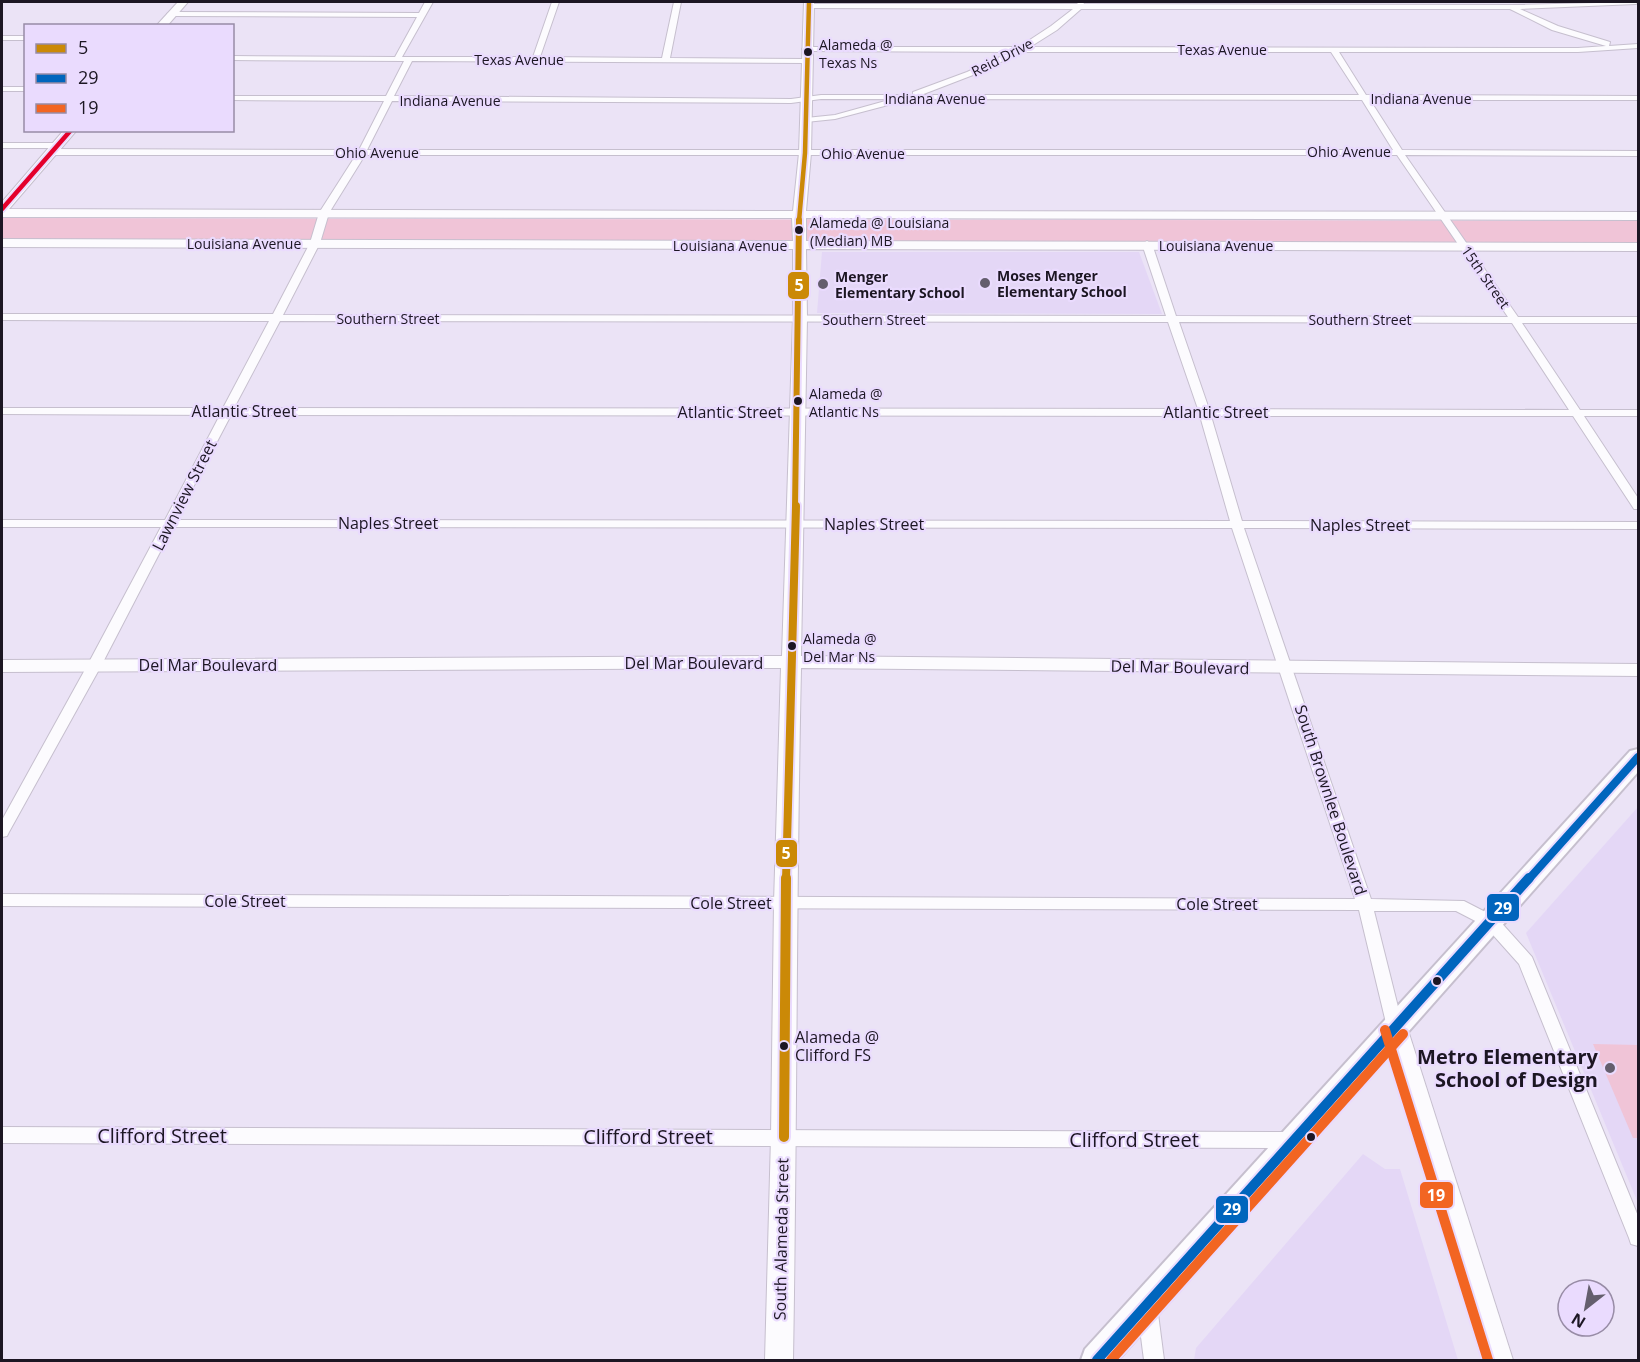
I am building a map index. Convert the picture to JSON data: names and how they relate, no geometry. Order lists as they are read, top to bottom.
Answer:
{
  "streets": {
    "main road": [
      "Louisiana Avenue",
      "Del Mar Boulevard",
      "South Brownlee Boulevard",
      "South Alameda Street"
    ],
    "street": [
      "Texas Avenue",
      "Reid Drive",
      "Indiana Avenue",
      "Ohio Avenue",
      "15th Street",
      "Southern Street",
      "Atlantic Street",
      "Lawnview Street",
      "Naples Street",
      "Cole Street",
      "Clifford Street"
    ]
  },
  "crossings": [
    ["Texas Avenue", "Reid Drive"],
    ["Texas Avenue", "15th Street"],
    ["Texas Avenue", "Lawnview Street"],
    ["Texas Avenue", "South Alameda Street"],
    ["Reid Drive", "Indiana Avenue"],
    ["Reid Drive", "South Alameda Street"],
    ["Indiana Avenue", "15th Street"],
    ["Indiana Avenue", "Lawnview Street"],
    ["Indiana Avenue", "South Alameda Street"],
    ["Ohio Avenue", "15th Street"],
    ["Ohio Avenue", "Lawnview Street"],
    ["Ohio Avenue", "South Alameda Street"],
    ["Louisiana Avenue", "15th Street"],
    ["Louisiana Avenue", "Lawnview Street"],
    ["Louisiana Avenue", "South Brownlee Boulevard"],
    ["Louisiana Avenue", "South Alameda Street"],
    ["15th Street", "Southern Street"],
    ["15th Street", "Atlantic Street"],
    ["Southern Street", "Lawnview Street"],
    ["Southern Street", "South Brownlee Boulevard"],
    ["Southern Street", "South Alameda Street"],
    ["Atlantic Street", "Lawnview Street"],
    ["Atlantic Street", "South Brownlee Boulevard"],
    ["Atlantic Street", "South Alameda Street"],
    ["Lawnview Street", "Naples Street"],
    ["Lawnview Street", "Del Mar Boulevard"],
    ["Naples Street", "South Brownlee Boulevard"],
    ["Naples Street", "South Alameda Street"],
    ["Del Mar Boulevard", "South Brownlee Boulevard"],
    ["Del Mar Boulevard", "South Alameda Street"],
    ["South Brownlee Boulevard", "Cole Street"],
    ["Cole Street", "South Alameda Street"],
    ["Clifford Street", "South Alameda Street"]
  ],
  "places": [
    "Alameda @ Texas Ns",
    "Alameda @ Louisiana (Median) MB",
    "Moses Menger Elementary School",
    "Menger Elementary School",
    "Alameda @ Atlantic Ns",
    "Alameda @ Del Mar Ns",
    "Alameda @ Clifford FS",
    "Metro Elementary School of Design"
  ],
  "lines": ["transit line 5", "transit line 29", "transit line 19"],
  "legend": ["5", "29", "19"],
  "north": "bottom left"
}
